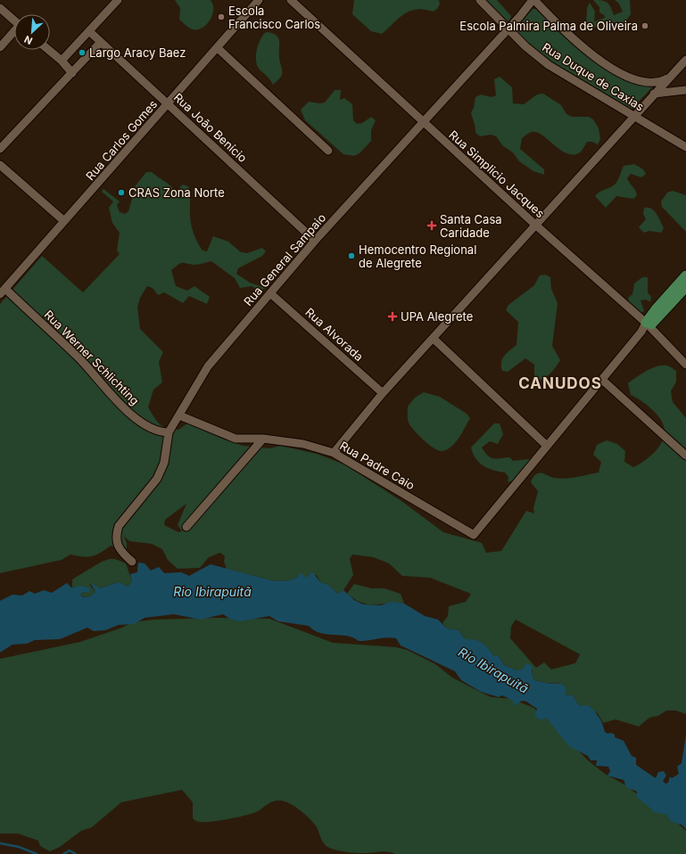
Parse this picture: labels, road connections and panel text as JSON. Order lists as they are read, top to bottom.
{
  "streets": {
    "street": [
      "Rua Duque de Caxias",
      "Rua João Benício",
      "Rua Carlos Gomes",
      "Rua Simplicio Jacques",
      "Rua General Sampaio",
      "Rua Alvorada",
      "Rua Werner Schlichting",
      "Rua Padre Caio"
    ]
  },
  "crossings": [
    ["Rua Duque de Caxias", "Rua General Sampaio"],
    ["Rua João Benício", "Rua Carlos Gomes"],
    ["Rua João Benício", "Rua General Sampaio"],
    ["Rua Carlos Gomes", "Rua Werner Schlichting"],
    ["Rua Simplicio Jacques", "Rua General Sampaio"],
    ["Rua General Sampaio", "Rua Alvorada"],
    ["Rua General Sampaio", "Rua Werner Schlichting"],
    ["Rua General Sampaio", "Rua Padre Caio"]
  ],
  "districts": ["CANUDOS"],
  "water": ["Rio Ibirapuitã"],
  "places": {
    "other": [
      "Escola Francisco Carlos",
      "Escola Palmira Palma de Oliveira",
      "Largo Aracy Baez",
      "CRAS Zona Norte",
      "Hemocentro Regional de Alegrete"
    ],
    "health": ["Santa Casa Caridade", "UPA Alegrete"]
  },
  "north": "bottom left"
}
